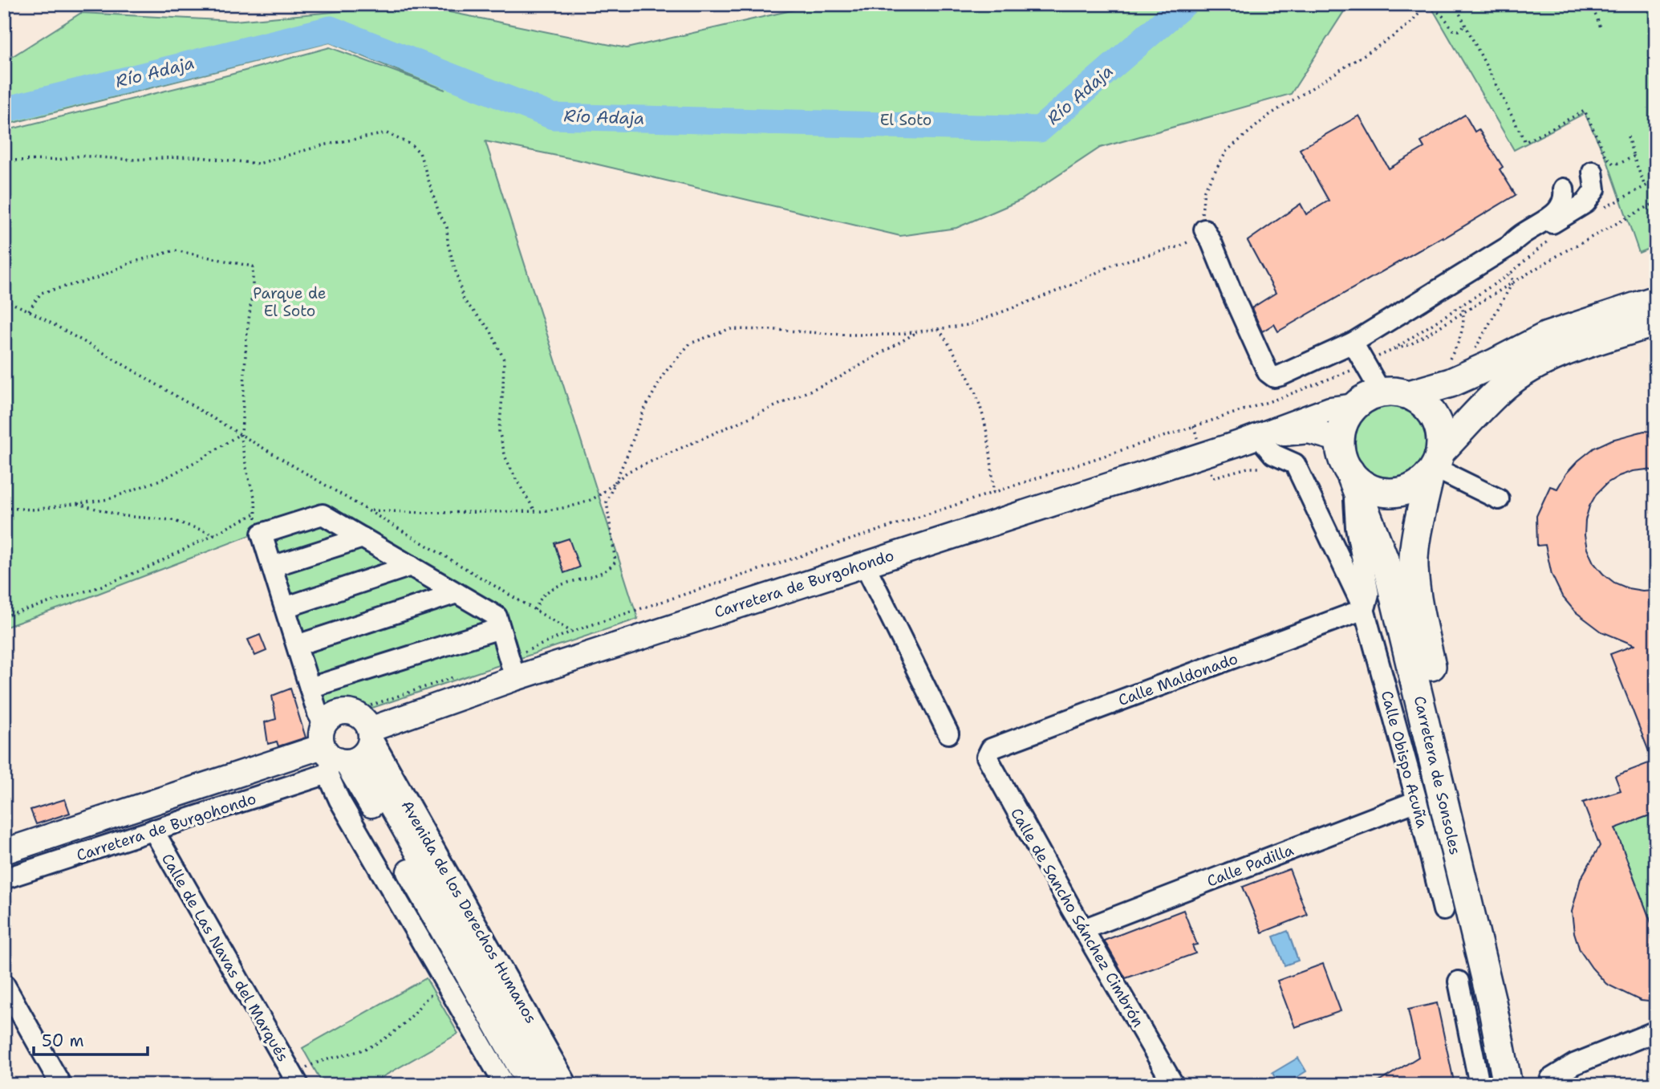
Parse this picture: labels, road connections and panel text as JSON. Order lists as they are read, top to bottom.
{
  "streets": {
    "highway": ["Carretera de Sonsoles"],
    "main road": ["Carretera de Burgohondo", "Avenida de los Derechos Humanos"],
    "street": [
      "Calle Maldonado",
      "Calle Obispo Acuña",
      "Calle Padilla",
      "Calle de Sancho Sánchez Cimbrón",
      "Calle de Las Navas del Marqués"
    ]
  },
  "crossings": [
    ["Carretera de Burgohondo", "Calle Obispo Acuña"],
    ["Carretera de Burgohondo", "Carretera de Sonsoles"],
    ["Carretera de Burgohondo", "Avenida de los Derechos Humanos"],
    ["Carretera de Burgohondo", "Calle de Las Navas del Marqués"],
    ["Calle Maldonado", "Calle Obispo Acuña"],
    ["Calle Maldonado", "Calle de Sancho Sánchez Cimbrón"],
    ["Calle Obispo Acuña", "Carretera de Sonsoles"],
    ["Calle Obispo Acuña", "Calle Padilla"],
    ["Calle Padilla", "Calle de Sancho Sánchez Cimbrón"]
  ],
  "water": ["Río Adaja"],
  "parks": ["El Soto", "Parque de El Soto"],
  "scale_bar": "50 m"
}
